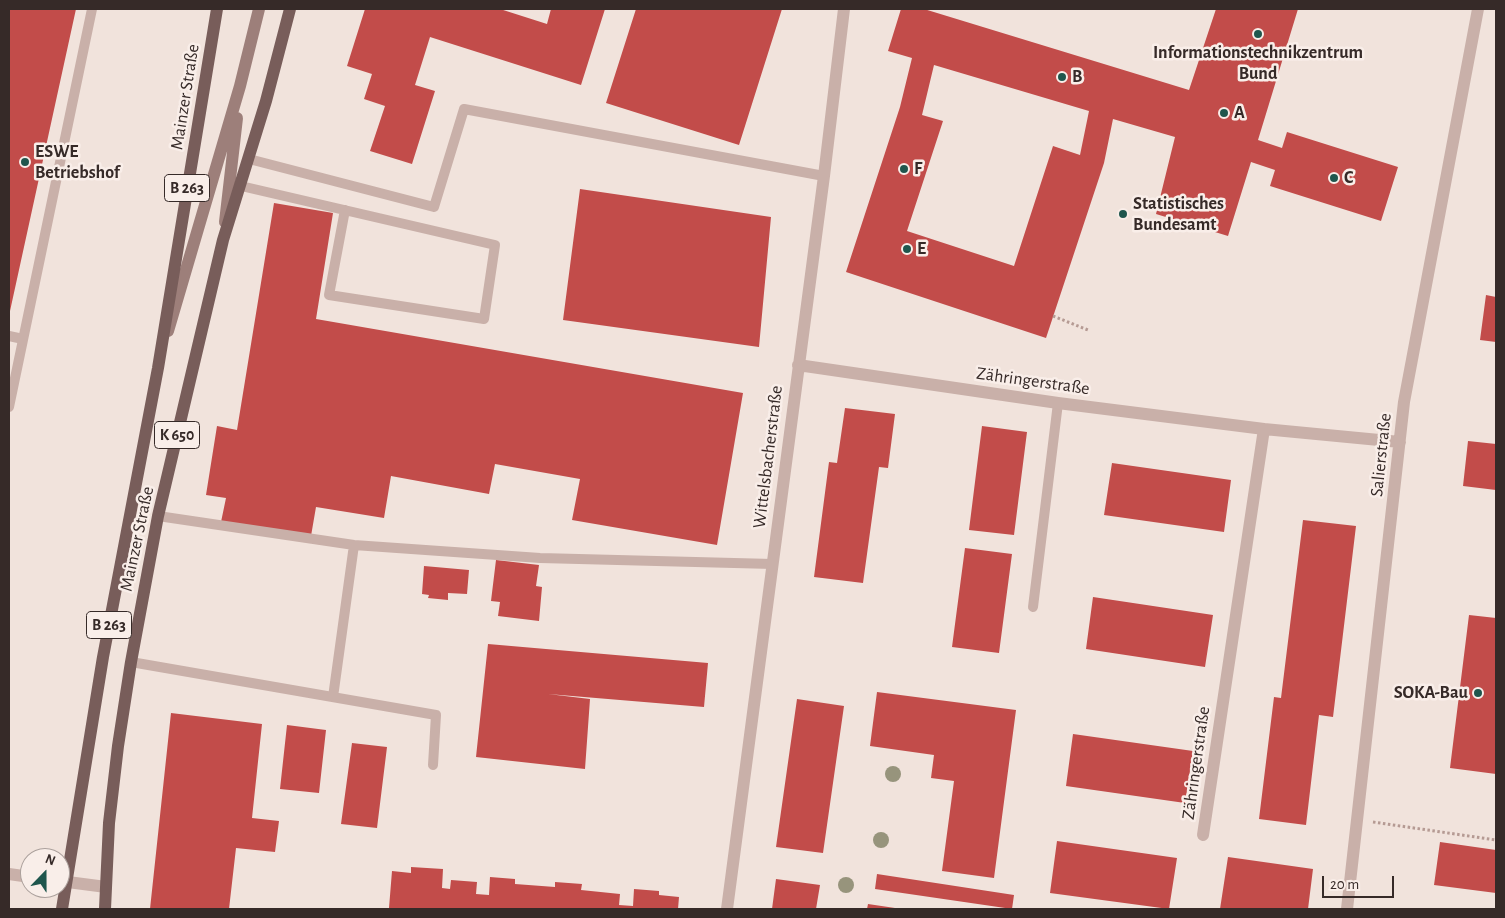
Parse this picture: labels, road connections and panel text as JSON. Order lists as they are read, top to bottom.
{
  "streets": {
    "main road": ["Mainzer Straße", "B 263", "K 650"],
    "street": ["Zähringerstraße", "Salierstraße", "Wittelsbacherstraße"]
  },
  "crossings": [
    ["Zähringerstraße", "Salierstraße"],
    ["Zähringerstraße", "Wittelsbacherstraße"]
  ],
  "places": [
    "Informationstechnikzentrum Bund",
    "B",
    "A",
    "ESWE Betriebshof",
    "F",
    "C",
    "Statistisches Bundesamt",
    "E",
    "SOKA-Bau"
  ],
  "scale_bar": "20 m",
  "north": "top"
}
